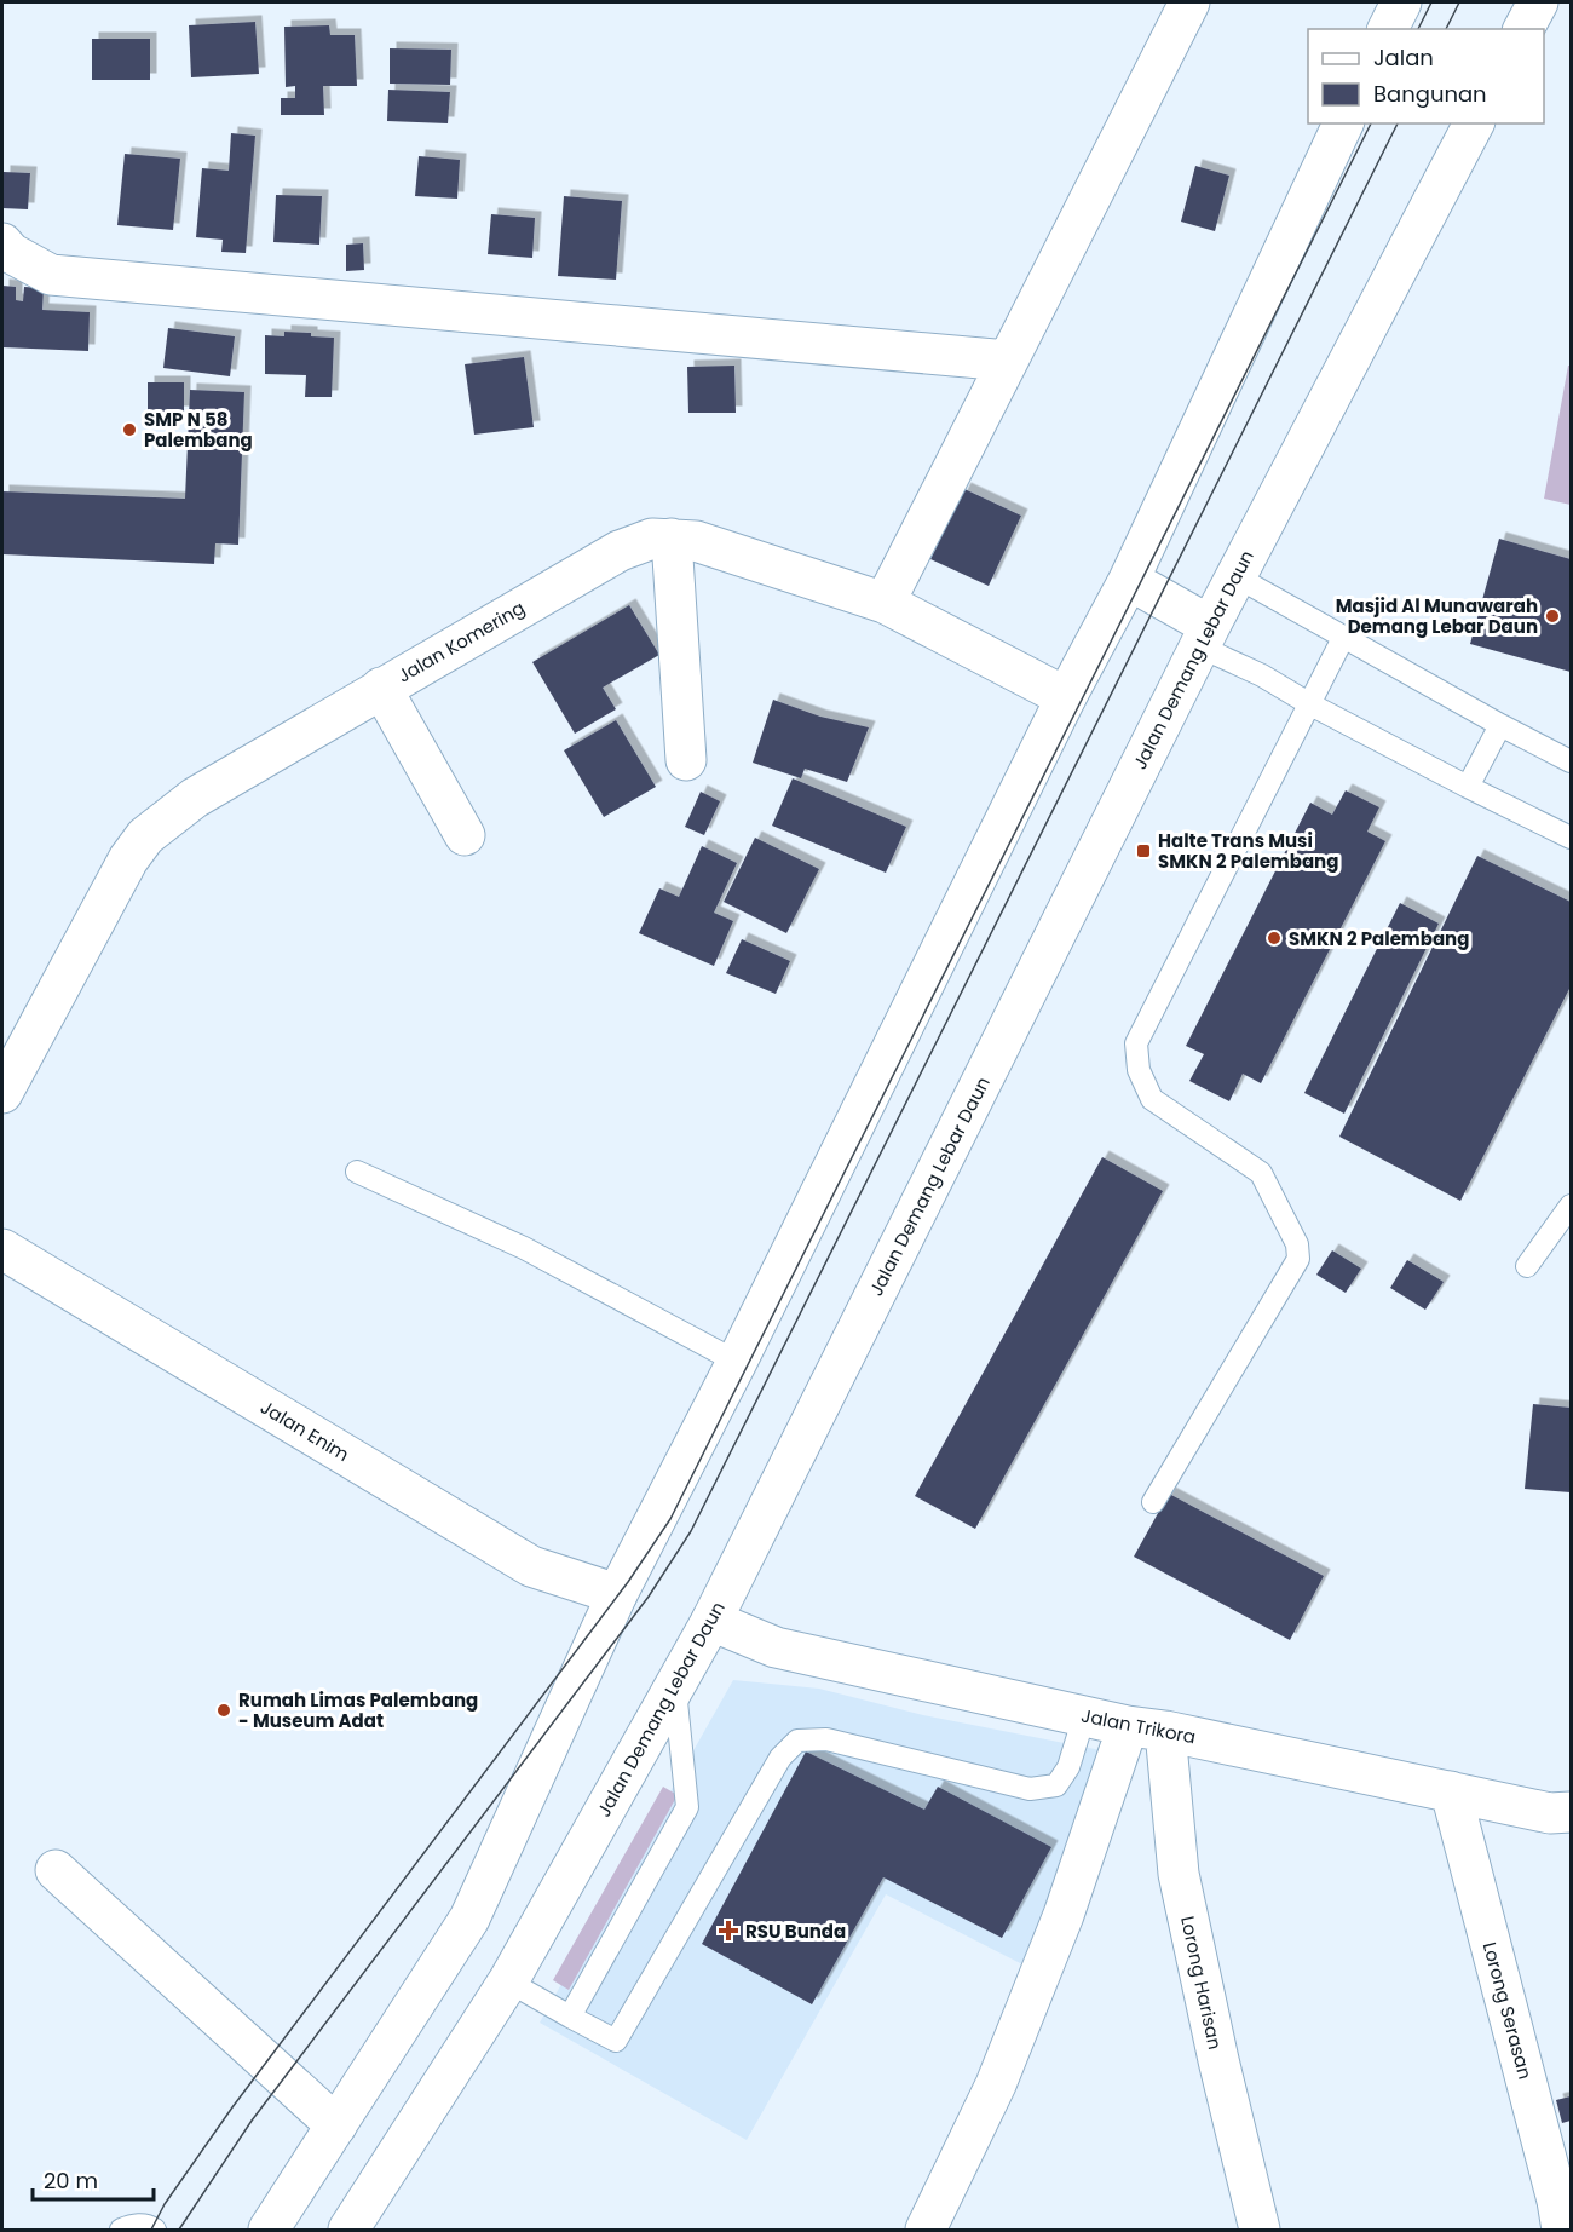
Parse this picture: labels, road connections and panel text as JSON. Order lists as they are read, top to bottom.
{
  "streets": {
    "main road": [
      "Jalan Komering",
      "Jalan Demang Lebar Daun",
      "Jalan Enim",
      "Jalan Trikora",
      "Lorong Harisan",
      "Lorong Serasan"
    ]
  },
  "crossings": [
    ["Jalan Demang Lebar Daun", "Jalan Trikora"],
    ["Jalan Trikora", "Lorong Harisan"],
    ["Jalan Trikora", "Lorong Serasan"]
  ],
  "places": {
    "other": [
      "SMP N 58 Palembang",
      "Masjid Al Munawarah Demang Lebar Daun",
      "SMKN 2 Palembang",
      "Rumah Limas Palembang - Museum Adat"
    ],
    "transit": ["Halte Trans Musi SMKN 2 Palembang"],
    "health": ["RSU Bunda"]
  },
  "legend": ["Jalan", "Bangunan"],
  "scale_bar": "20 m"
}
